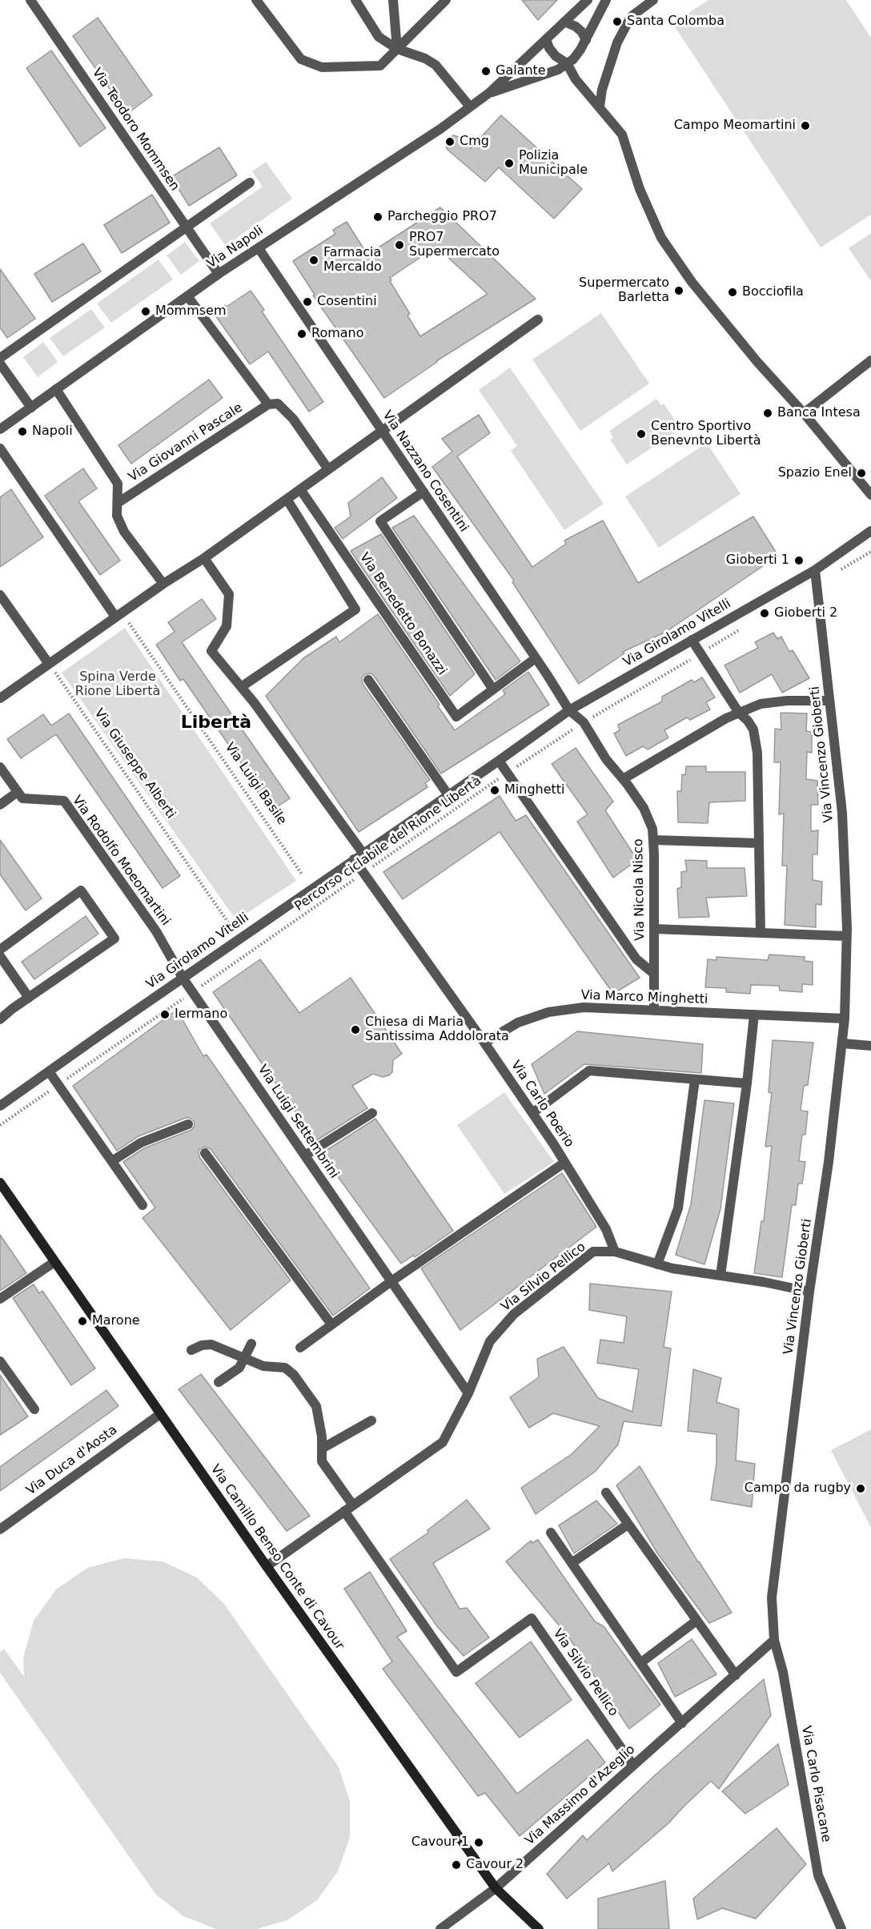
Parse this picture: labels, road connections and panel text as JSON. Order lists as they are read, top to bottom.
{
  "streets": {
    "main road": ["Via Camillo Benso Conte di Cavour"],
    "street": [
      "Via Teodoro Mommsen",
      "Via Napoli",
      "Via Giovanni Pascale",
      "Via Nazzano Cosentini",
      "Via Benedetto Bonazzi",
      "Via Girolamo Vitelli",
      "Via Vincenzo Gioberti",
      "Via Rodolfo Moeomartini",
      "Via Nicola Nisco",
      "Via Marco Minghetti",
      "Via Carlo Poerio",
      "Via Luigi Settembrini",
      "Via Silvio Pellico",
      "Via Duca d'Aosta",
      "Via Carlo Pisacane",
      "Via Massimo d'Azeglio"
    ],
    "path": ["Via Giuseppe Alberti", "Via Luigi Basile", "Percorso ciclabile del Rione Libertà"]
  },
  "crossings": [
    ["Via Teodoro Mommsen", "Via Napoli"],
    ["Via Napoli", "Via Nazzano Cosentini"],
    ["Via Nazzano Cosentini", "Via Benedetto Bonazzi"],
    ["Via Nazzano Cosentini", "Via Girolamo Vitelli"],
    ["Via Nazzano Cosentini", "Via Nicola Nisco"],
    ["Via Girolamo Vitelli", "Via Vincenzo Gioberti"],
    ["Via Girolamo Vitelli", "Via Rodolfo Moeomartini"],
    ["Via Girolamo Vitelli", "Via Nicola Nisco"],
    ["Via Girolamo Vitelli", "Via Carlo Poerio"],
    ["Via Girolamo Vitelli", "Via Luigi Settembrini"],
    ["Via Vincenzo Gioberti", "Via Marco Minghetti"],
    ["Via Vincenzo Gioberti", "Via Silvio Pellico"],
    ["Via Vincenzo Gioberti", "Via Carlo Pisacane"],
    ["Via Vincenzo Gioberti", "Via Massimo d'Azeglio"],
    ["Percorso ciclabile del Rione Libertà", "Via Nicola Nisco"],
    ["Percorso ciclabile del Rione Libertà", "Via Carlo Poerio"],
    ["Percorso ciclabile del Rione Libertà", "Via Luigi Settembrini"],
    ["Via Rodolfo Moeomartini", "Via Luigi Settembrini"],
    ["Via Nicola Nisco", "Via Marco Minghetti"],
    ["Via Marco Minghetti", "Via Carlo Poerio"],
    ["Via Carlo Poerio", "Via Silvio Pellico"],
    ["Via Luigi Settembrini", "Via Silvio Pellico"],
    ["Via Silvio Pellico", "Via Camillo Benso Conte di Cavour"],
    ["Via Silvio Pellico", "Via Massimo d'Azeglio"],
    ["Via Duca d'Aosta", "Via Camillo Benso Conte di Cavour"],
    ["Via Camillo Benso Conte di Cavour", "Via Massimo d'Azeglio"],
    ["Via Carlo Pisacane", "Via Massimo d'Azeglio"]
  ],
  "districts": ["Libertà"],
  "parks": ["Spina Verde Rione Libertà"],
  "places": [
    "Santa Colomba",
    "Galante",
    "Campo Meomartini",
    "Cmg",
    "Polizia Municipale",
    "Parcheggio PRO7",
    "PRO7 Supermercato",
    "Farmacia Mercaldo",
    "Supermercato Barletta",
    "Bocciofila",
    "Cosentini",
    "Mommsem",
    "Romano",
    "Banca Intesa",
    "Napoli",
    "Centro Sportivo Benevnto Libertà",
    "Spazio Enel",
    "Gioberti 1",
    "Gioberti 2",
    "Minghetti",
    "Iermano",
    "Chiesa di Maria Santissima Addolorata",
    "Marone",
    "Campo da rugby",
    "Cavour 1",
    "Cavour 2"
  ]
}
